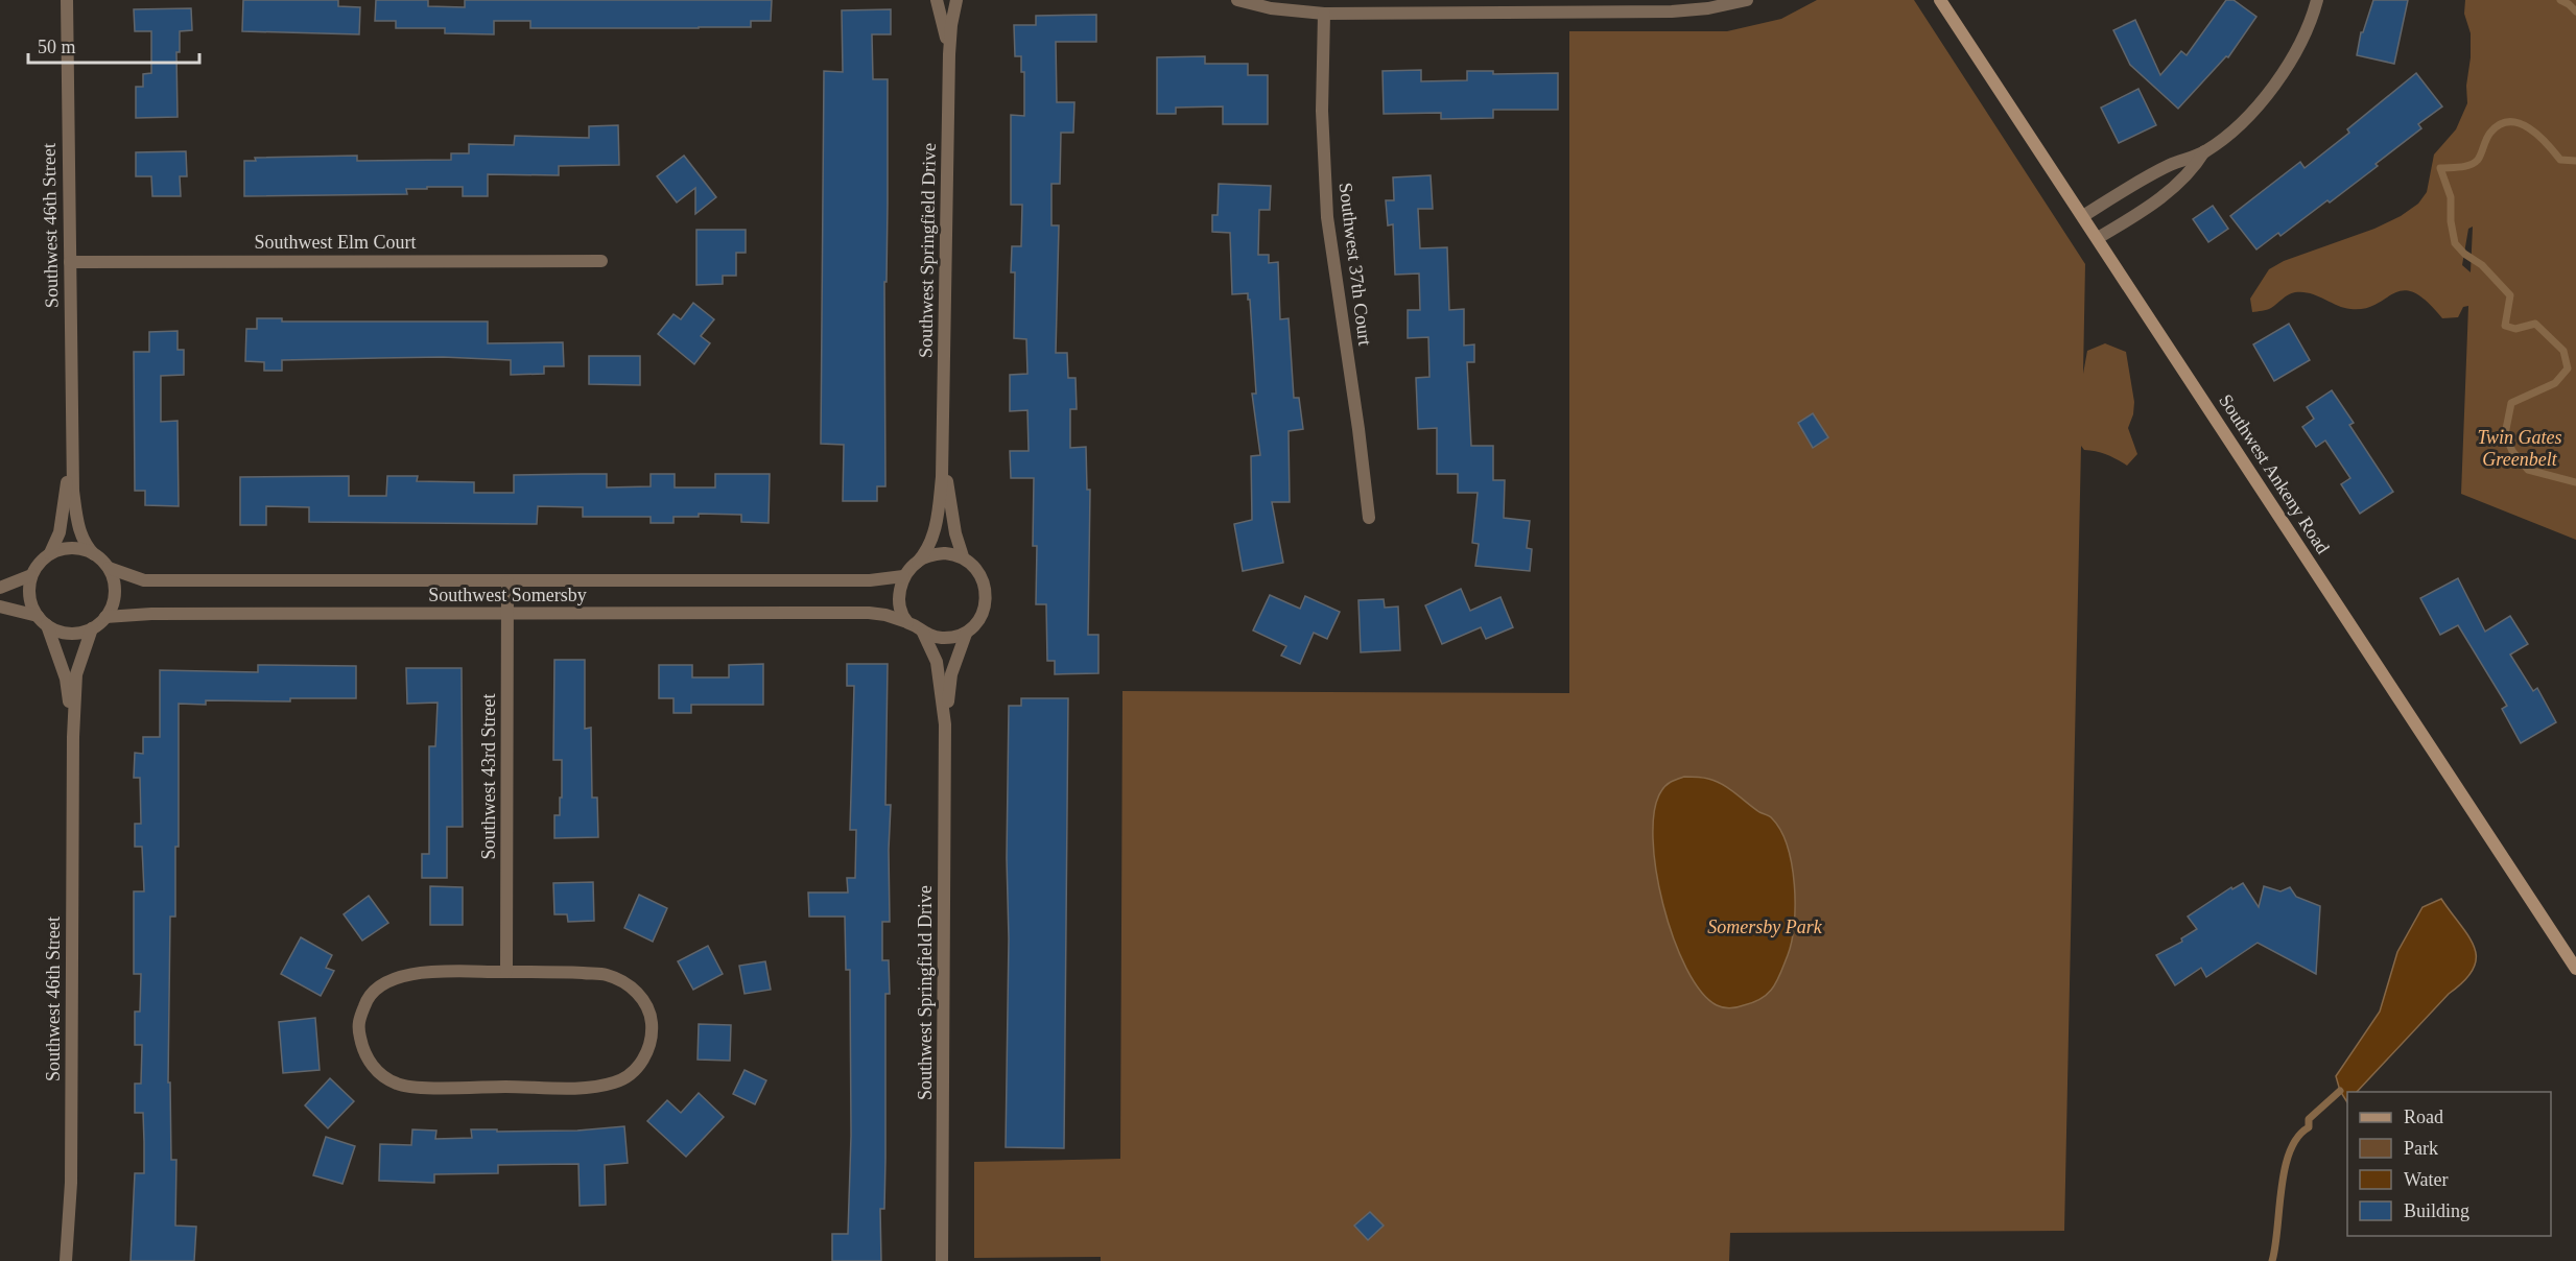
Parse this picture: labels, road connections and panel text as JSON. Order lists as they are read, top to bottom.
{
  "streets": {
    "street": [
      "Southwest 46th Street",
      "Southwest Elm Court",
      "Southwest Springfield Drive",
      "Southwest 37th Court",
      "Southwest Ankeny Road",
      "Southwest Somersby",
      "Southwest 43rd Street"
    ]
  },
  "crossings": [
    ["Southwest 46th Street", "Southwest Elm Court"],
    ["Southwest 46th Street", "Southwest Somersby"],
    ["Southwest Springfield Drive", "Southwest Somersby"],
    ["Southwest Somersby", "Southwest 43rd Street"]
  ],
  "parks": ["Twin Gates Greenbelt", "Somersby Park"],
  "legend": [
    "Road",
    "Park",
    "Water",
    "Building"
  ],
  "scale_bar": "50 m"
}
